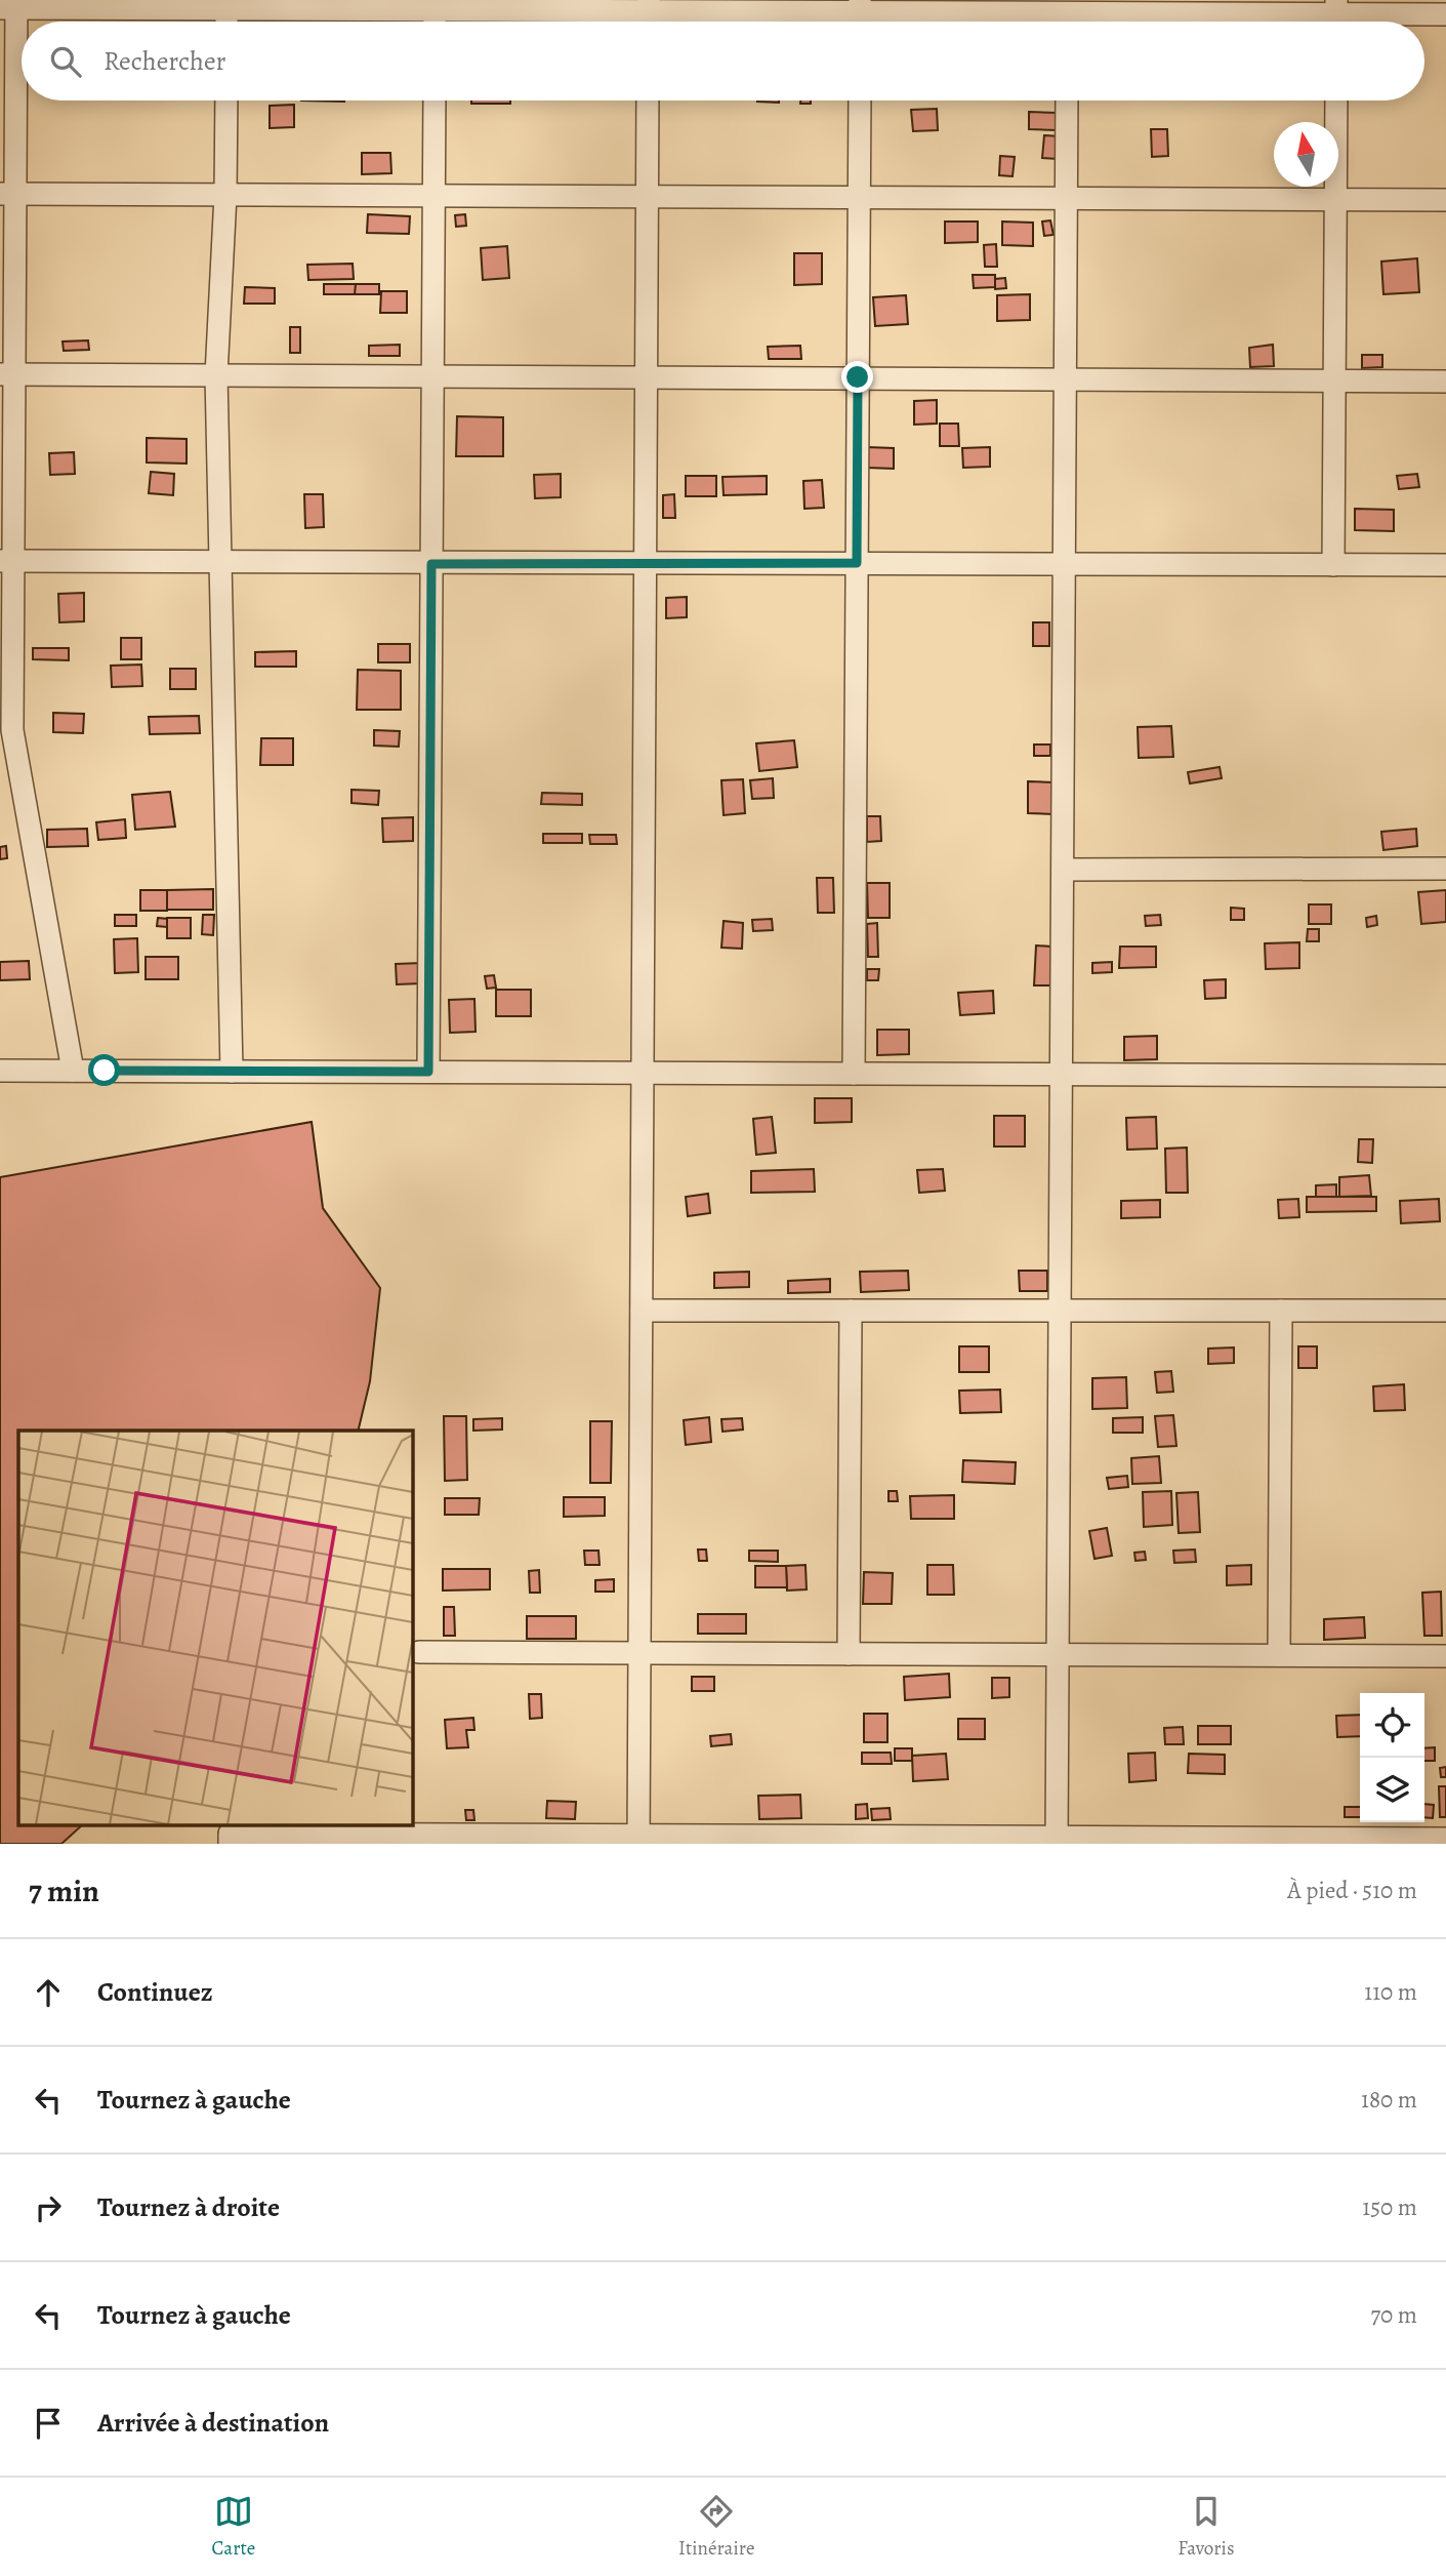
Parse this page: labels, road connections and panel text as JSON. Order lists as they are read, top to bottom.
{
  "north": "top",
  "page": {
    "search": "Rechercher",
    "heading": ["7 min", "À pied · 510 m"],
    "list": [
      ["Continuez", "110 m"],
      ["Tournez à gauche", "180 m"],
      ["Tournez à droite", "150 m"],
      ["Tournez à gauche", "70 m"],
      "Arrivée à destination"
    ],
    "nav": ["Carte", "Itinéraire", "Favoris"]
  }
}
